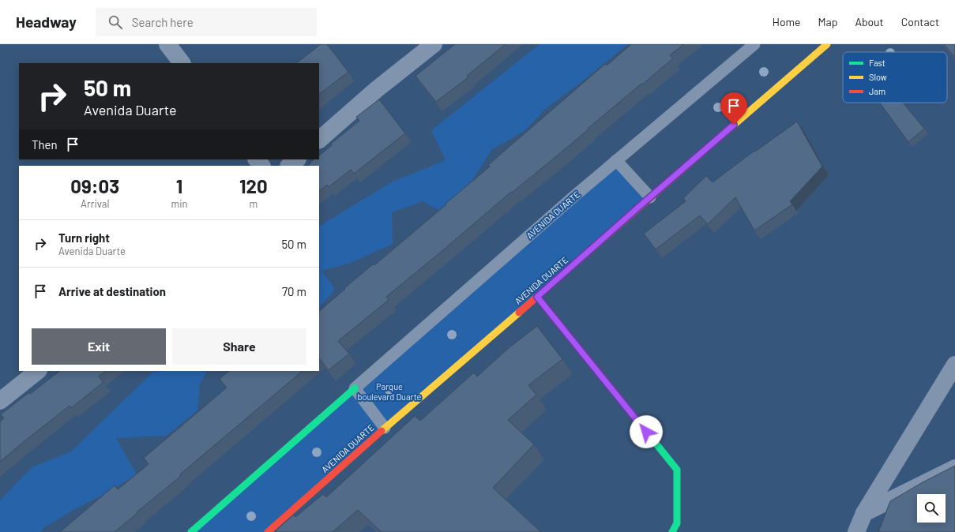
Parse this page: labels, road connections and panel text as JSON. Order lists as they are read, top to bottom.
{
  "streets": {
    "main road": ["AVENIDA DUARTE"]
  },
  "parks": ["Parque boulevard Duarte"],
  "legend": ["Fast", "Slow", "Jam"],
  "page": {
    "header": "Headway",
    "search": "Search here",
    "nav": [
      "Home",
      "Map",
      "About",
      "Contact"
    ],
    "turn": ["50 m", "Avenida Duarte"],
    "then": "Then",
    "eta": [
      "09:03",
      "Arrival",
      "1",
      "min",
      "120",
      "m"
    ],
    "list": [
      {
        "name": "Turn right",
        "note": "Avenida Duarte",
        "value": "50 m"
      },
      {
        "name": "Arrive at destination",
        "value": "70 m"
      }
    ],
    "buttons": ["Exit", "Share"]
  }
}
